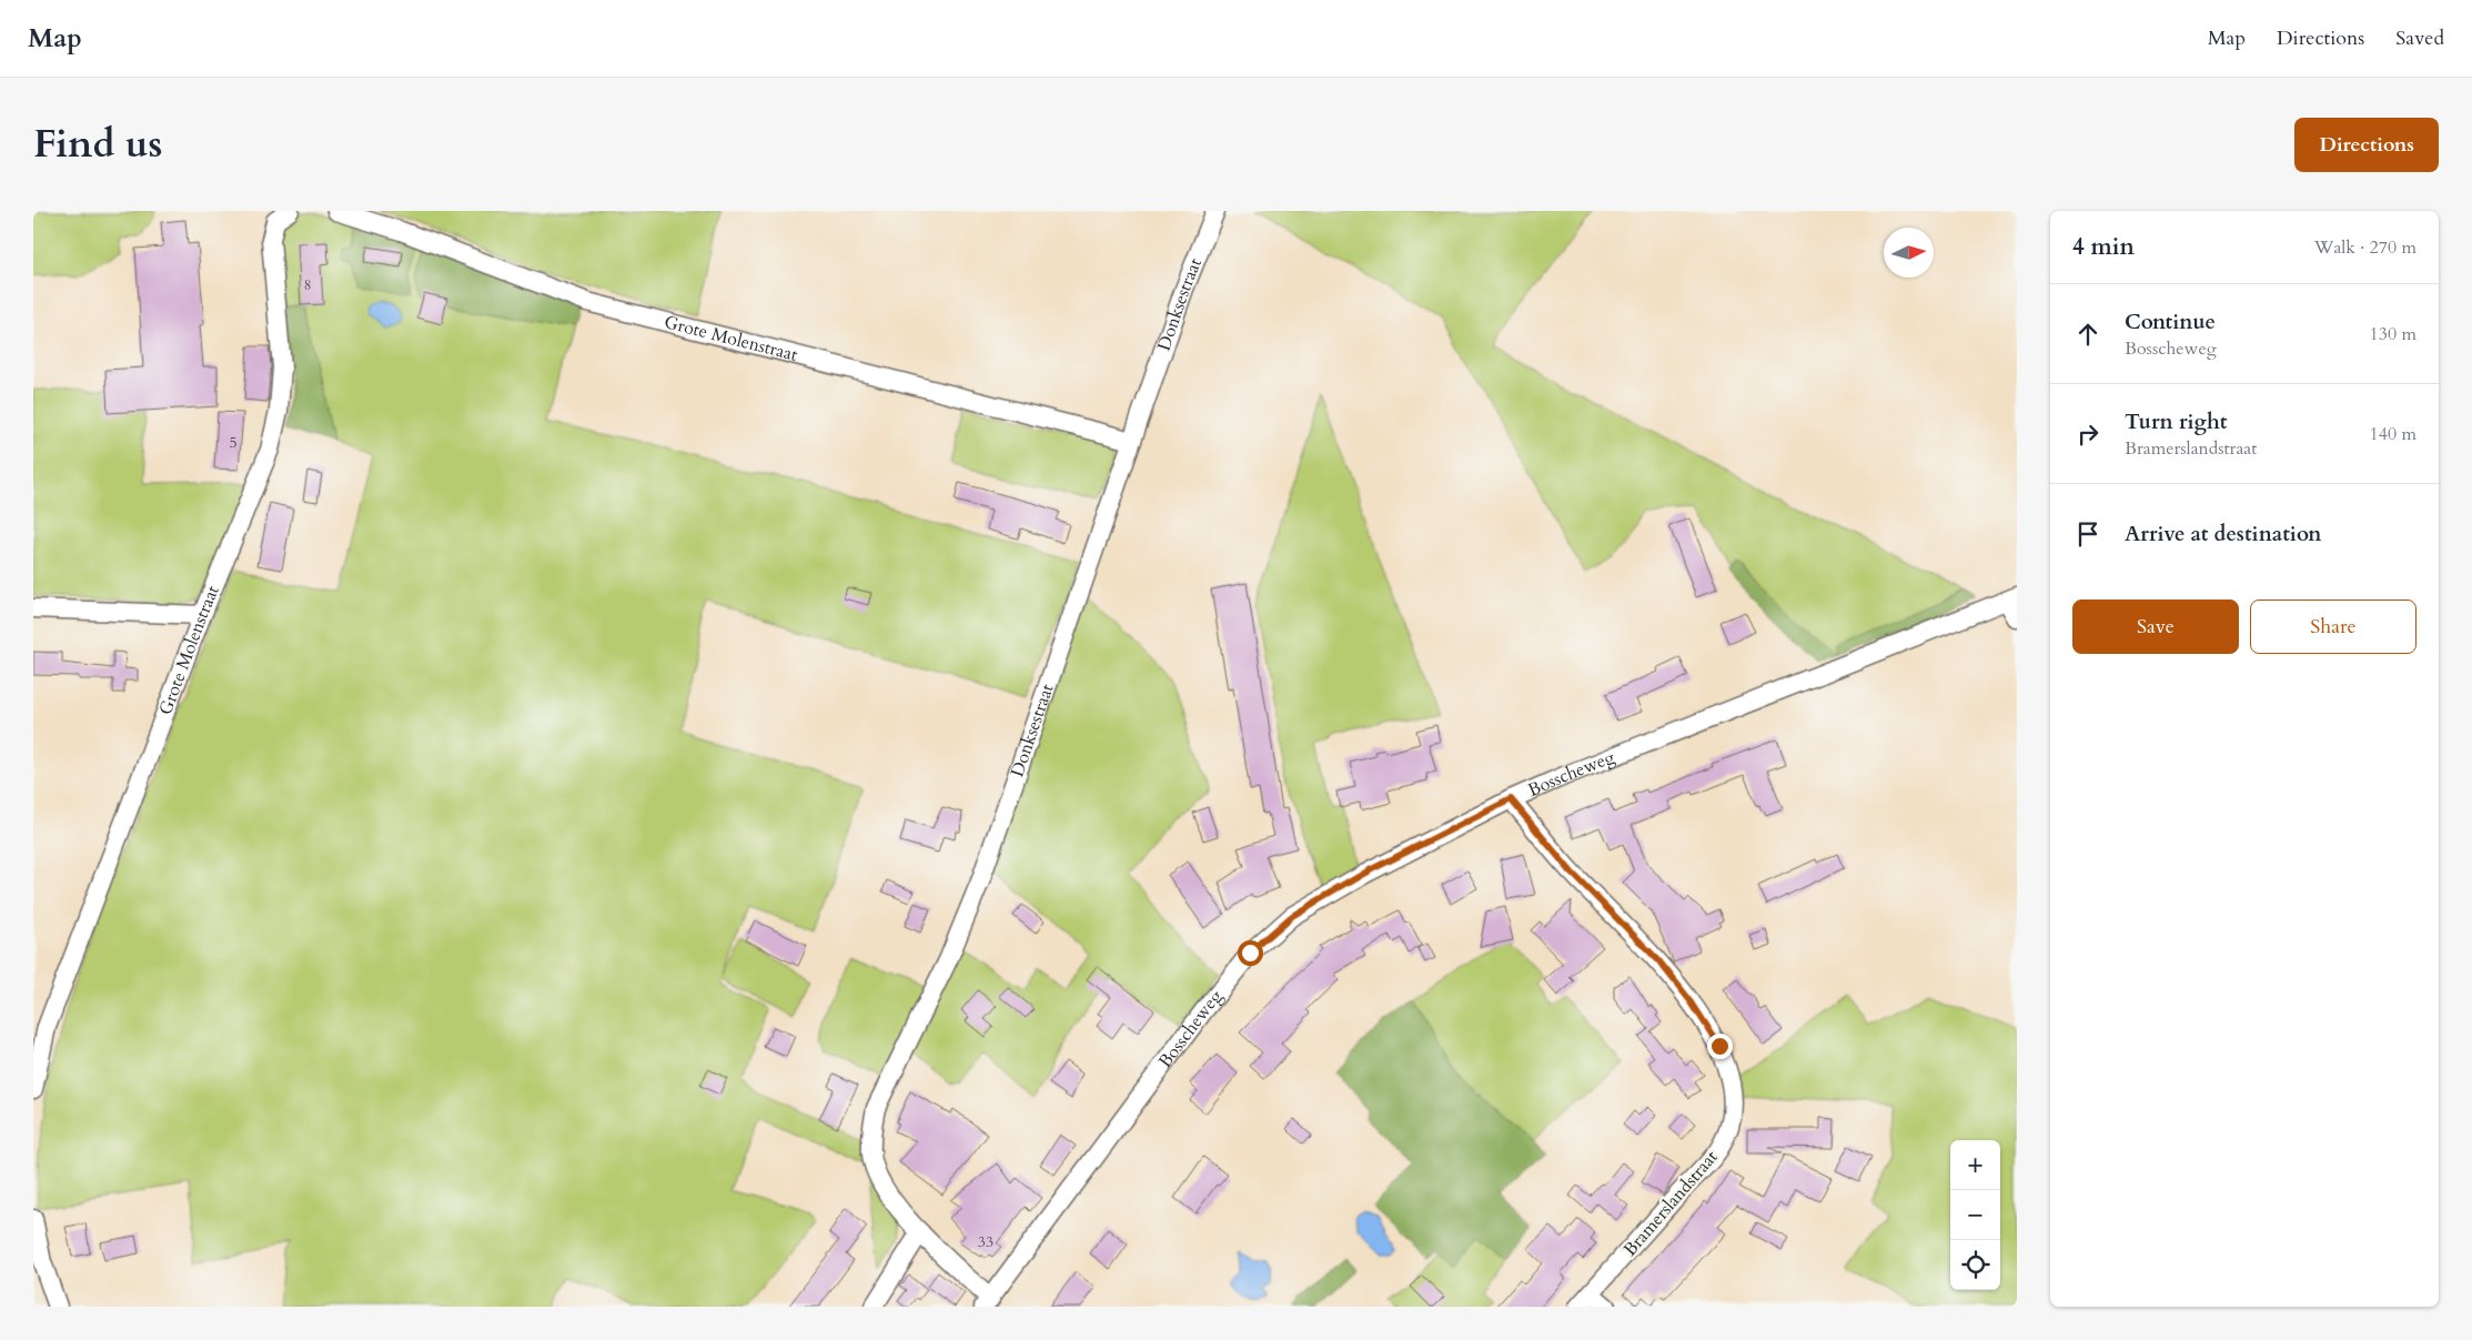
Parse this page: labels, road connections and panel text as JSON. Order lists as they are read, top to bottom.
{
  "streets": {
    "street": [
      "Donksestraat",
      "Grote Molenstraat",
      "Bosscheweg",
      "Bramerslandstraat"
    ]
  },
  "crossings": [
    ["Donksestraat", "Grote Molenstraat"],
    ["Donksestraat", "Bosscheweg"],
    ["Bosscheweg", "Bramerslandstraat"]
  ],
  "house_numbers": ["8", "5", "33"],
  "north": "right",
  "page": {
    "header": "Map",
    "nav": ["Map", "Directions", "Saved"],
    "title": "Find us",
    "buttons": [
      "Directions",
      ["Save", "Share"]
    ],
    "heading": ["4 min", "Walk · 270 m"],
    "list": [
      ["Continue", "Bosscheweg", "130 m"],
      ["Turn right", "Bramerslandstraat", "140 m"],
      "Arrive at destination"
    ],
    "map_buttons": ["+", "−"]
  }
}
